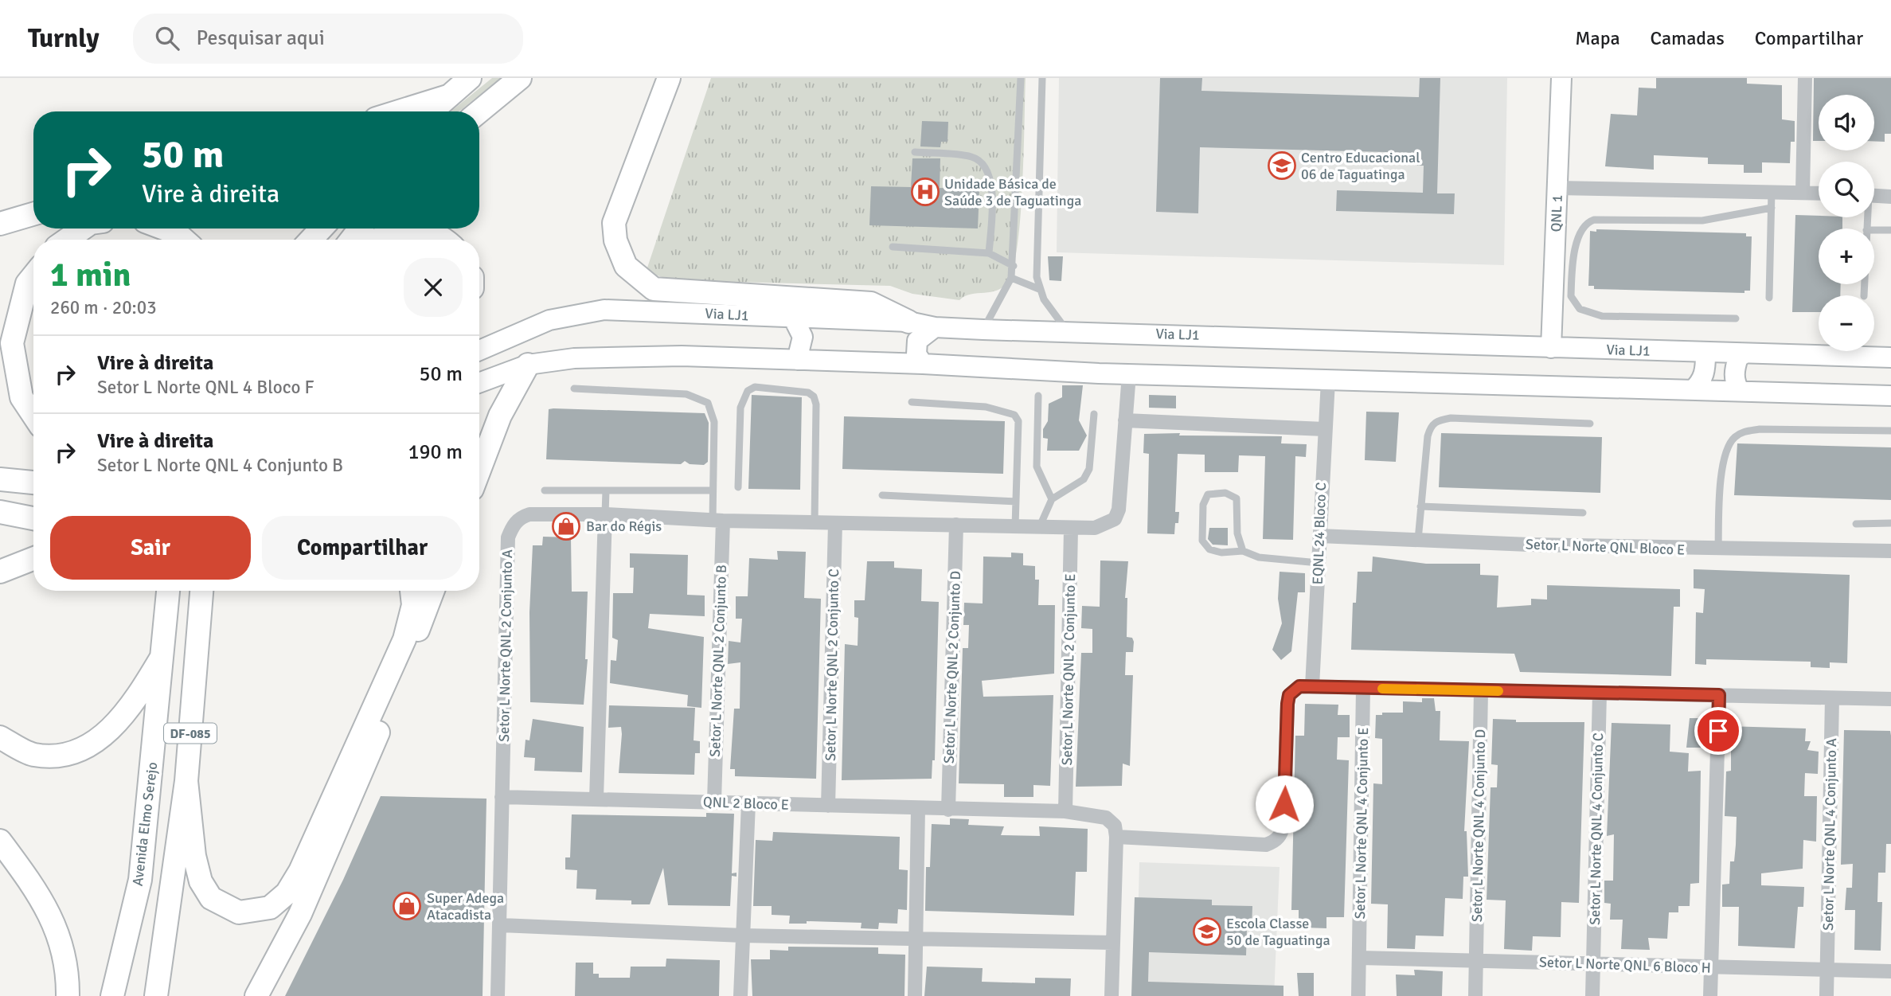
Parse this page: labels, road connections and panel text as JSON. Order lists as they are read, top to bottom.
{
  "streets": {
    "main road": [
      "QNL 1",
      "Via LJ1",
      "DF-085",
      "Avenida Elmo Serejo"
    ],
    "street": [
      "EQNL 24 Bloco C",
      "Setor L Norte QNL Bloco E",
      "Setor L Norte QNL 2 Conjunto A",
      "Setor L Norte QNL 2 Conjunto B",
      "Setor L Norte QNL 2 Conjunto C",
      "Setor L Norte QNL 2 Conjunto D",
      "Setor L Norte QNL 2 Conjunto E",
      "QNL 2 Bloco E",
      "Setor L Norte QNL 4 Conjunto E",
      "Setor L Norte QNL 4 Conjunto D",
      "Setor L Norte QNL 4 Conjunto C",
      "Setor L Norte QNL 4 Conjunto A",
      "Setor L Norte QNL 6 Bloco H"
    ]
  },
  "crossings": [
    ["QNL 1", "Via LJ1"],
    ["EQNL 24 Bloco C", "Setor L Norte QNL Bloco E"],
    ["EQNL 24 Bloco C", "QNL 2 Bloco E"],
    ["Setor L Norte QNL 2 Conjunto A", "Setor L Norte QNL 2 Conjunto B"],
    ["Setor L Norte QNL 2 Conjunto A", "Setor L Norte QNL 2 Conjunto C"],
    ["Setor L Norte QNL 2 Conjunto A", "Setor L Norte QNL 2 Conjunto D"],
    ["Setor L Norte QNL 2 Conjunto A", "QNL 2 Bloco E"],
    ["Setor L Norte QNL 2 Conjunto B", "QNL 2 Bloco E"],
    ["Setor L Norte QNL 2 Conjunto C", "QNL 2 Bloco E"],
    ["Setor L Norte QNL 2 Conjunto D", "QNL 2 Bloco E"],
    ["Setor L Norte QNL 2 Conjunto E", "QNL 2 Bloco E"],
    ["Setor L Norte QNL 4 Conjunto E", "Setor L Norte QNL 6 Bloco H"],
    ["Setor L Norte QNL 4 Conjunto D", "Setor L Norte QNL 6 Bloco H"],
    ["Setor L Norte QNL 4 Conjunto C", "Setor L Norte QNL 6 Bloco H"],
    ["Setor L Norte QNL 4 Conjunto A", "Setor L Norte QNL 6 Bloco H"]
  ],
  "places": {
    "school or university": ["Centro Educacional 06 de Taguatinga", "Escola Classe 50 de Taguatinga"],
    "hospital": ["Unidade Básica de Saúde 3 de Taguatinga"],
    "shop": ["Bar do Régis", "Super Adega Atacadista"]
  },
  "page": {
    "header": "Turnly",
    "search": "Pesquisar aqui",
    "nav": ["Mapa", "Camadas", "Compartilhar"],
    "map_buttons": ["+", "−"],
    "turn": ["50 m", "Vire à direita"],
    "heading": ["1 min", "260 m · 20:03"],
    "list": [
      {
        "name": "Vire à direita",
        "note": "Setor L Norte QNL 4 Bloco F",
        "value": "50 m"
      },
      {
        "name": "Vire à direita",
        "note": "Setor L Norte QNL 4 Conjunto B",
        "value": "190 m"
      }
    ],
    "buttons": ["Sair", "Compartilhar"]
  }
}
